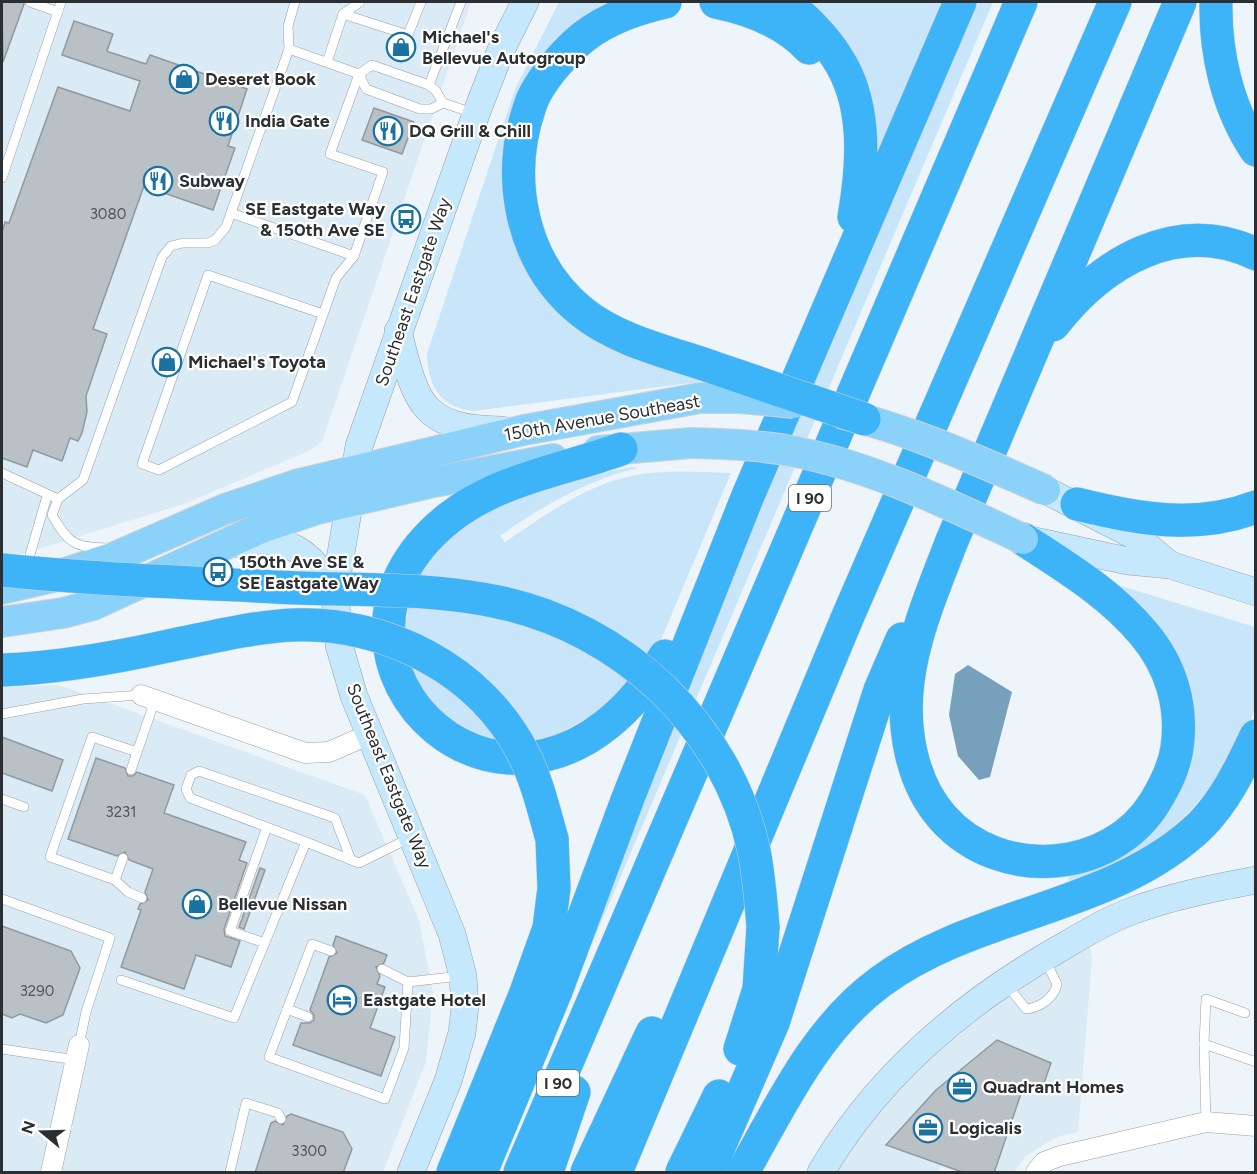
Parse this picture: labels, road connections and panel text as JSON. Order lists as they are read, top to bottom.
{
  "streets": {
    "highway": ["I 90"],
    "main road": ["Southeast Eastgate Way", "150th Avenue Southeast"]
  },
  "crossings": [
    ["Southeast Eastgate Way", "150th Avenue Southeast"]
  ],
  "places": {
    "shop": [
      "Michael's Bellevue Autogroup",
      "Deseret Book",
      "Michael's Toyota",
      "Bellevue Nissan"
    ],
    "restaurant": ["India Gate", "DQ Grill & Chill", "Subway"],
    "bus stop": ["SE Eastgate Way & 150th Ave SE", "150th Ave SE & SE Eastgate Way"],
    "hotel": ["Eastgate Hotel"],
    "office": ["Quadrant Homes", "Logicalis"]
  },
  "house_numbers": [
    "3080",
    "3231",
    "3290",
    "3300"
  ],
  "north": "left"
}
